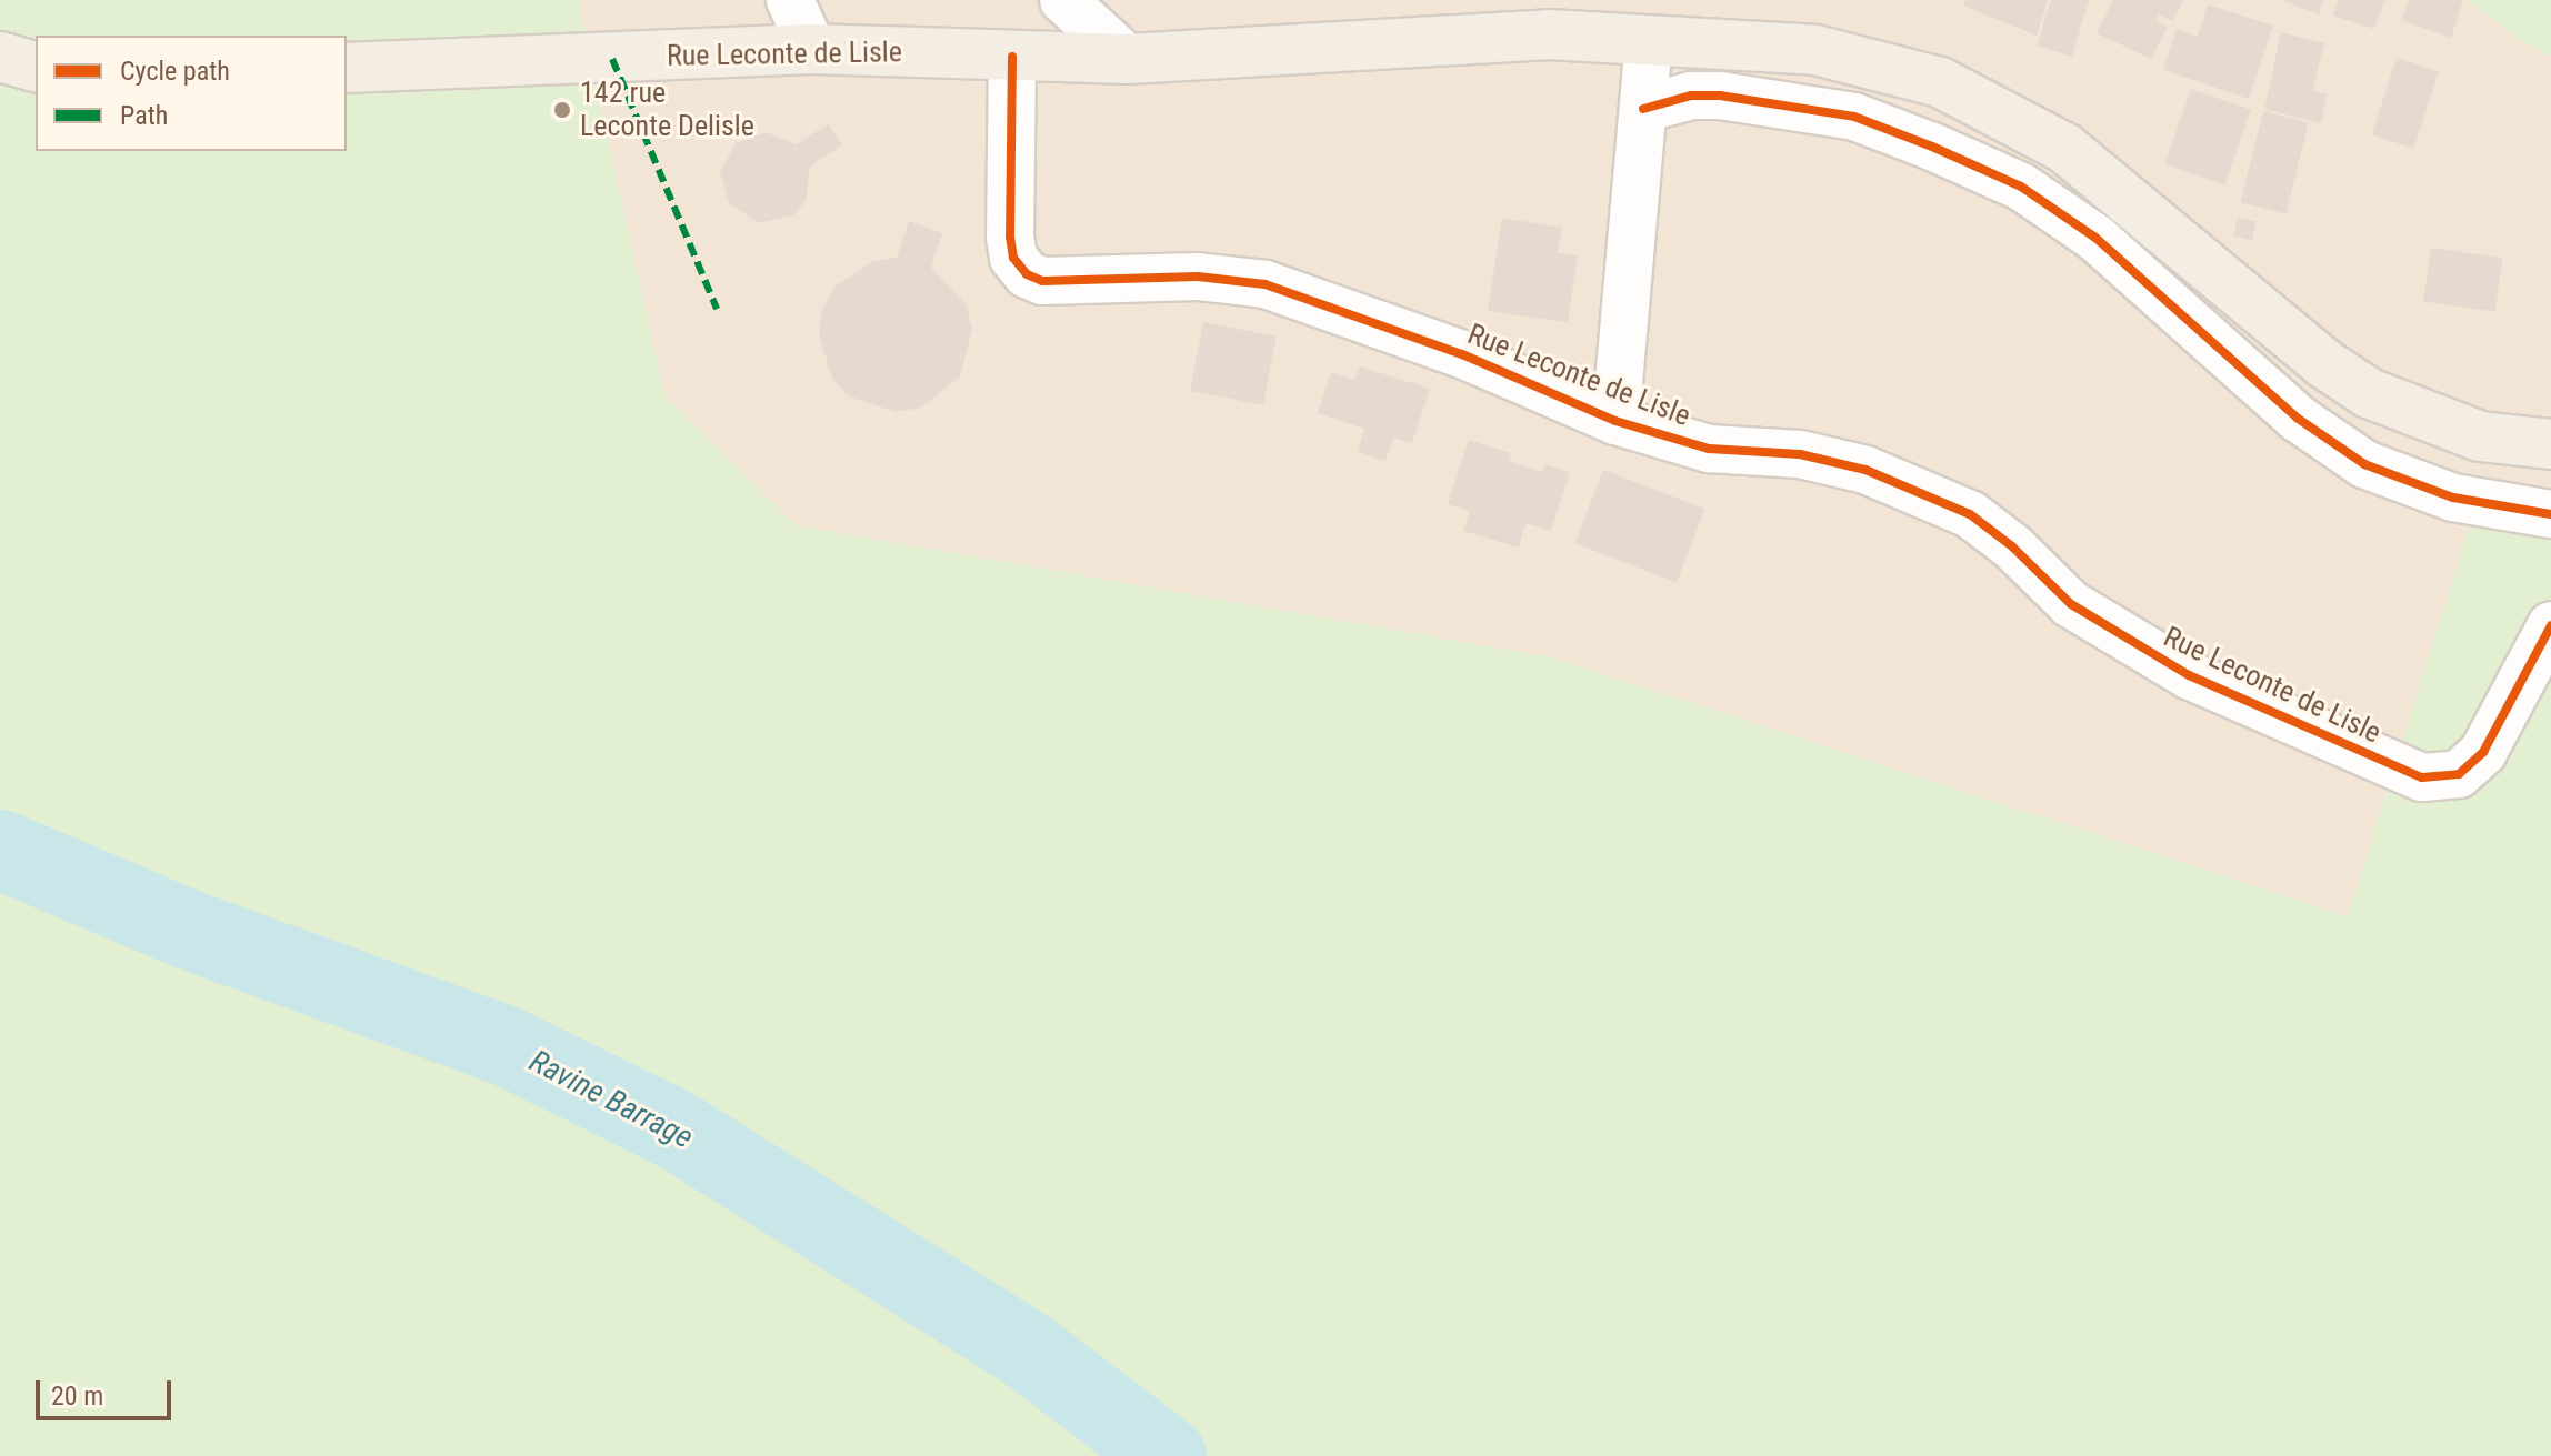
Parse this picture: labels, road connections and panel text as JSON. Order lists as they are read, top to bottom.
{
  "streets": {
    "main road": ["Rue Leconte de Lisle"]
  },
  "water": ["Ravine Barrage"],
  "places": ["142 rue Leconte Delisle"],
  "legend": ["Cycle path", "Path"],
  "scale_bar": "20 m"
}
